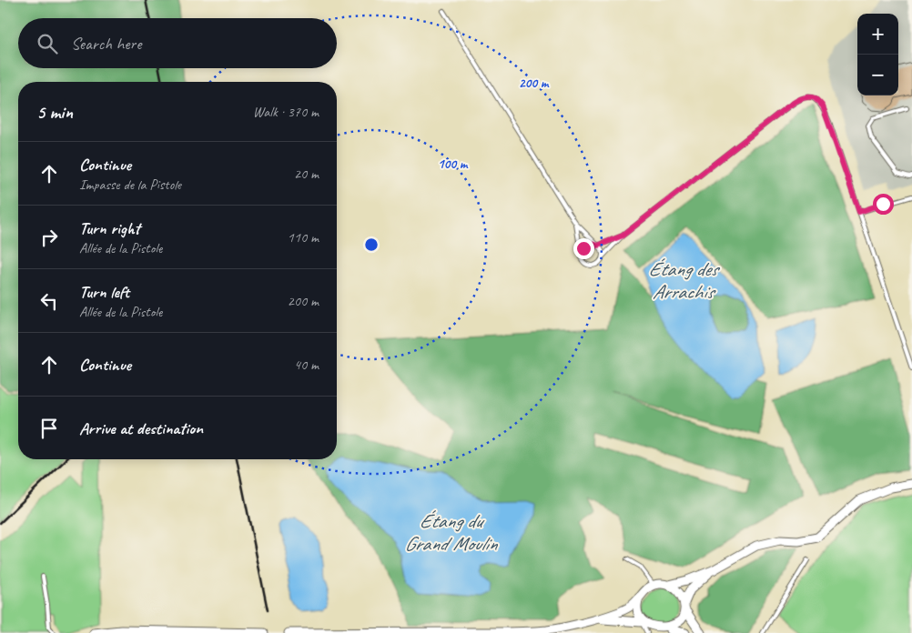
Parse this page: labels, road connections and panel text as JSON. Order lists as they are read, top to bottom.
{
  "water": ["Étang des Arrachis", "Étang du Grand Moulin"],
  "page": {
    "map_buttons": ["+", "−"],
    "search": "Search here",
    "heading": ["5 min", "Walk · 370 m"],
    "list": [
      ["Continue", "Impasse de la Pistole", "20 m"],
      ["Turn right", "Allée de la Pistole", "110 m"],
      ["Turn left", "Allée de la Pistole", "200 m"],
      ["Continue", "40 m"],
      "Arrive at destination"
    ]
  },
  "rings": ["200 m", "100 m"]
}
